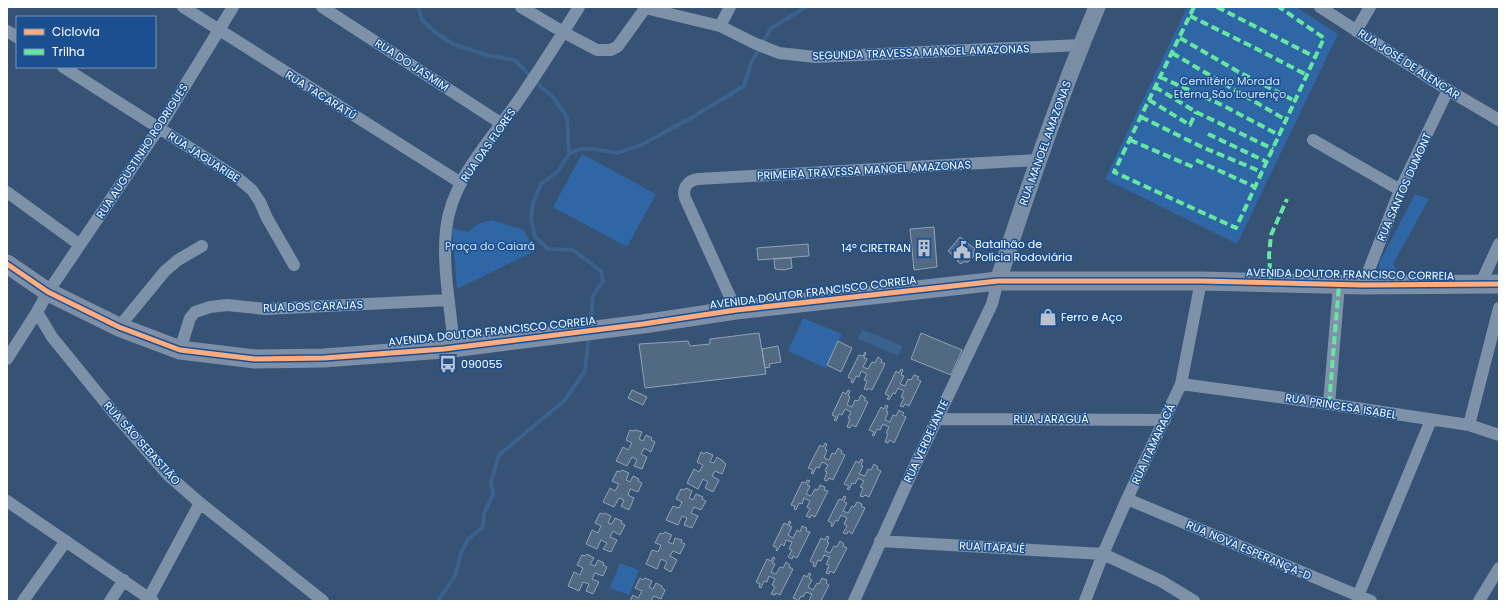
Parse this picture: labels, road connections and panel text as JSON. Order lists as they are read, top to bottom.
{
  "streets": {
    "main road": ["RUA MANOEL AMAZONAS", "AVENIDA DOUTOR FRANCISCO CORREIA"],
    "street": [
      "SEGUNDA TRAVESSA MANOEL AMAZONAS",
      "RUA JOSÉ DE ALENCAR",
      "RUA DO JASMIM",
      "RUA TACARATÚ",
      "RUA DAS FLORES",
      "RUA AUGUSTINHO RODRIGUES",
      "RUA JAGUARIBE",
      "PRIMEIRA TRAVESSA MANOEL AMAZONAS",
      "RUA SANTOS DUMONT",
      "RUA DOS CARAJAS",
      "RUA PRINCESA ISABEL",
      "RUA JARAGUÁ",
      "RUA VERDEJANTE",
      "RUA SÃO SEBASTIÃO",
      "RUA ITAMARACÁ",
      "RUA ITAPAJÉ",
      "RUA NOVA ESPERANÇA-D"
    ]
  },
  "crossings": [
    ["SEGUNDA TRAVESSA MANOEL AMAZONAS", "RUA MANOEL AMAZONAS"],
    ["RUA JOSÉ DE ALENCAR", "RUA SANTOS DUMONT"],
    ["RUA DO JASMIM", "RUA DAS FLORES"],
    ["RUA TACARATÚ", "RUA DAS FLORES"],
    ["RUA TACARATÚ", "RUA AUGUSTINHO RODRIGUES"],
    ["RUA MANOEL AMAZONAS", "PRIMEIRA TRAVESSA MANOEL AMAZONAS"],
    ["RUA MANOEL AMAZONAS", "AVENIDA DOUTOR FRANCISCO CORREIA"],
    ["RUA MANOEL AMAZONAS", "RUA VERDEJANTE"],
    ["RUA DAS FLORES", "AVENIDA DOUTOR FRANCISCO CORREIA"],
    ["RUA DAS FLORES", "RUA DOS CARAJAS"],
    ["RUA AUGUSTINHO RODRIGUES", "RUA JAGUARIBE"],
    ["RUA AUGUSTINHO RODRIGUES", "AVENIDA DOUTOR FRANCISCO CORREIA"],
    ["RUA AUGUSTINHO RODRIGUES", "RUA SÃO SEBASTIÃO"],
    ["PRIMEIRA TRAVESSA MANOEL AMAZONAS", "AVENIDA DOUTOR FRANCISCO CORREIA"],
    ["RUA SANTOS DUMONT", "AVENIDA DOUTOR FRANCISCO CORREIA"],
    ["AVENIDA DOUTOR FRANCISCO CORREIA", "RUA DOS CARAJAS"],
    ["AVENIDA DOUTOR FRANCISCO CORREIA", "RUA VERDEJANTE"],
    ["AVENIDA DOUTOR FRANCISCO CORREIA", "RUA ITAMARACÁ"],
    ["RUA PRINCESA ISABEL", "RUA ITAMARACÁ"],
    ["RUA JARAGUÁ", "RUA VERDEJANTE"],
    ["RUA JARAGUÁ", "RUA ITAMARACÁ"],
    ["RUA VERDEJANTE", "RUA ITAPAJÉ"],
    ["RUA ITAMARACÁ", "RUA ITAPAJÉ"],
    ["RUA ITAMARACÁ", "RUA NOVA ESPERANÇA-D"]
  ],
  "parks": ["Cemitério Morada Eterna São Lourenço", "Praça do Caiará"],
  "places": {
    "building": ["14º CIRETRAN"],
    "public building": ["Batalhão de Polícia Rodoviária"],
    "shop": ["Ferro e Aço"],
    "bus stop": ["090055"]
  },
  "legend": ["Ciclovia", "Trilha"]
}
